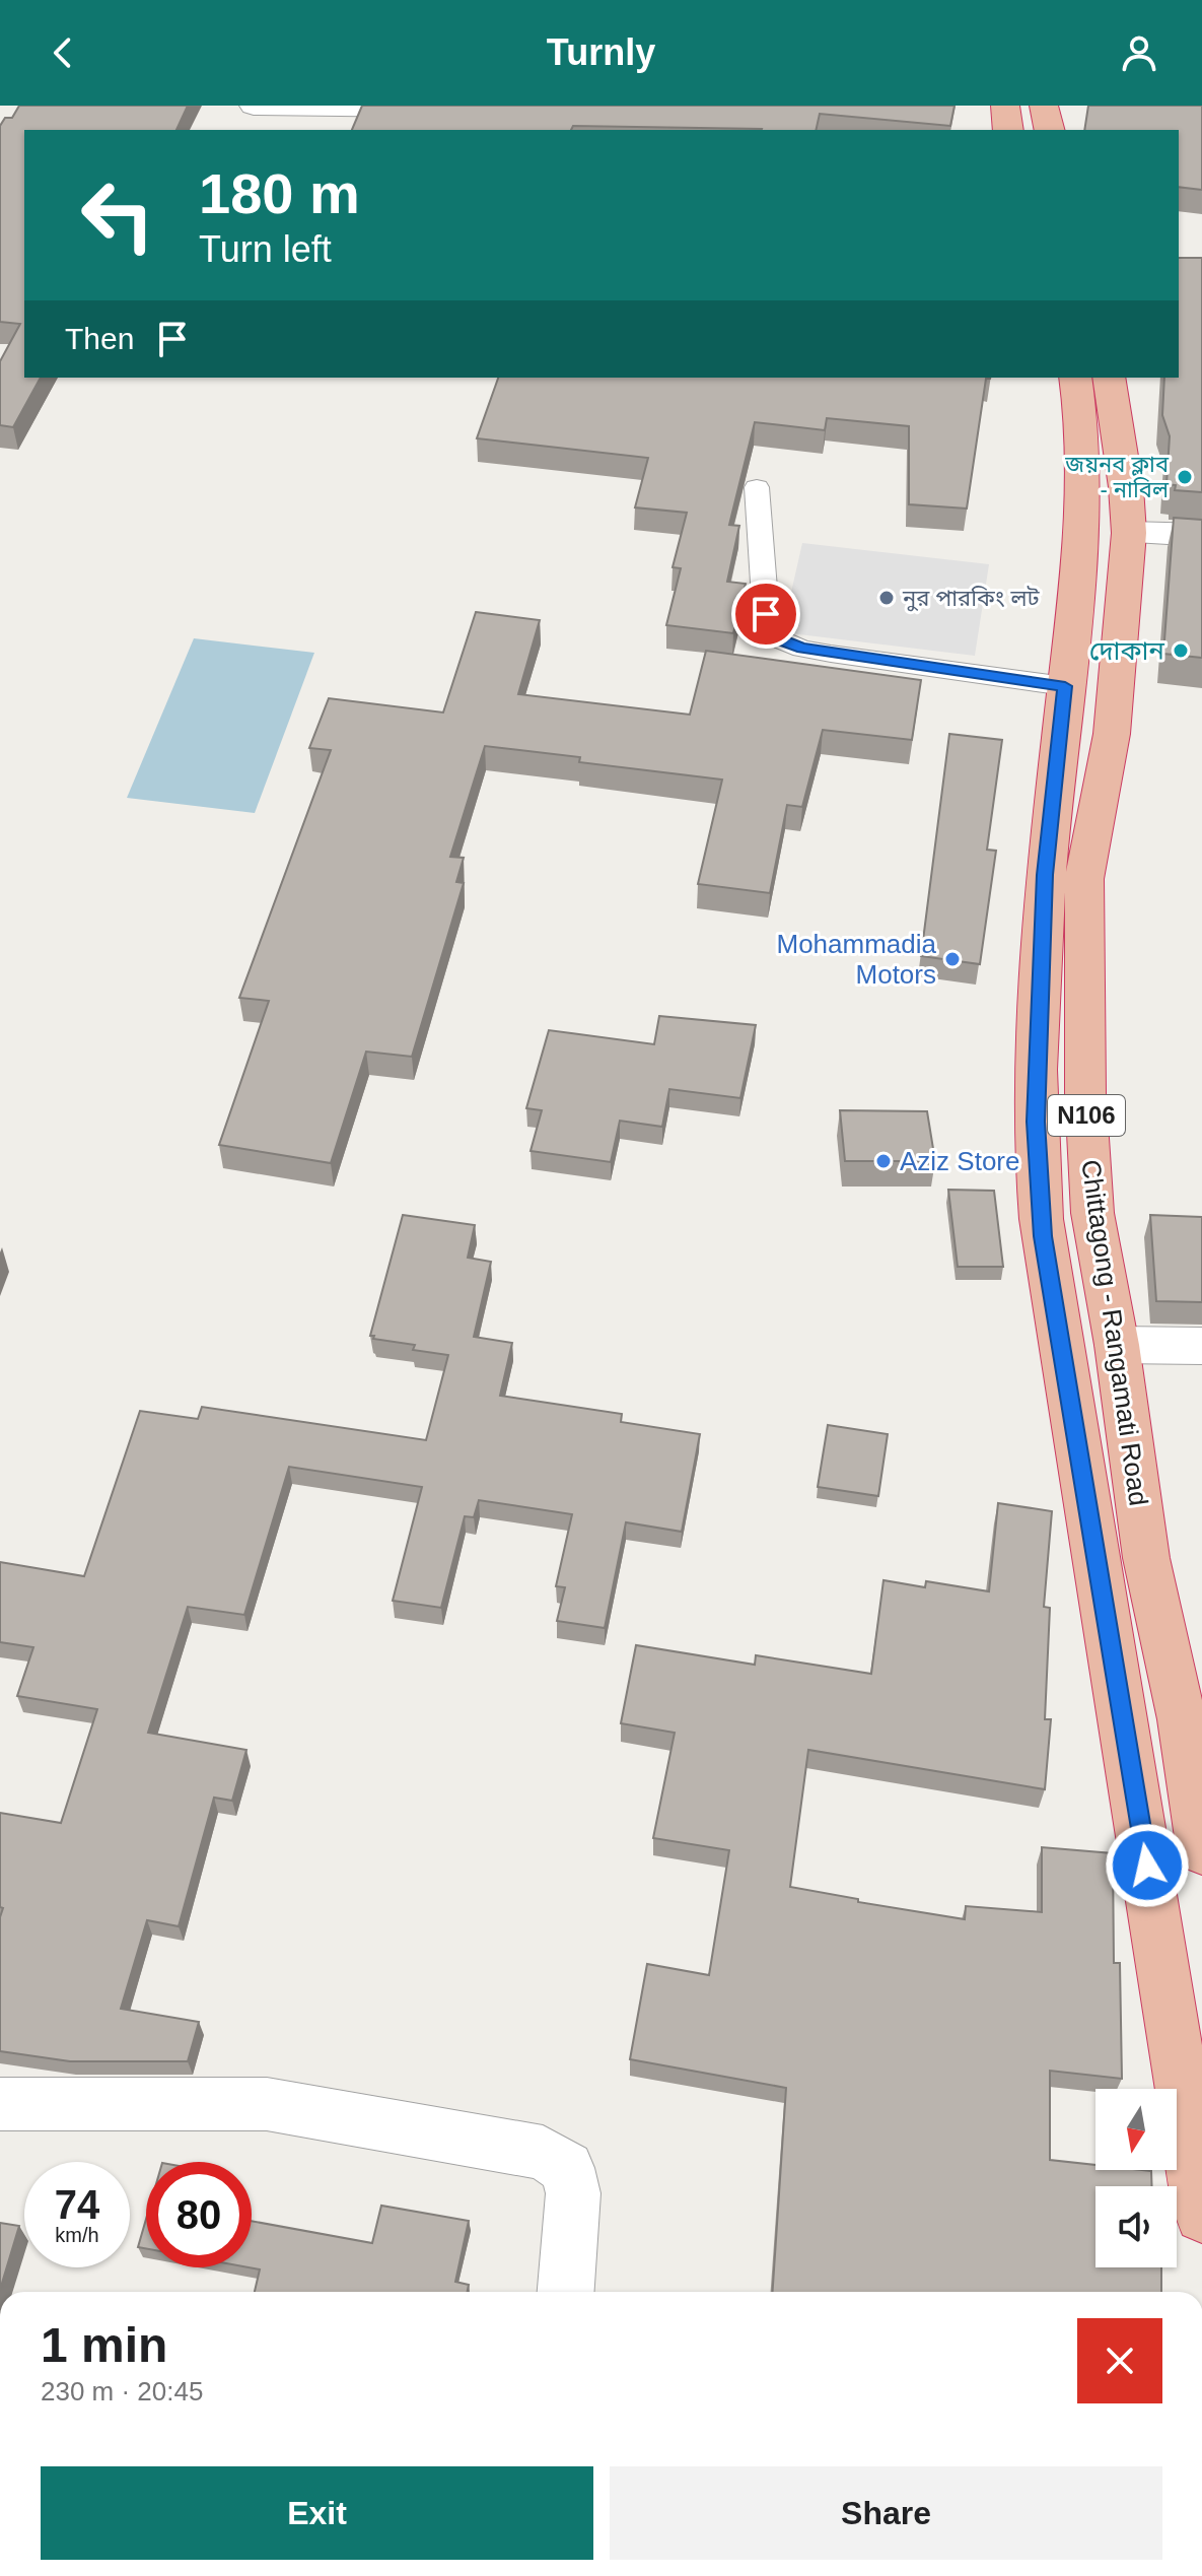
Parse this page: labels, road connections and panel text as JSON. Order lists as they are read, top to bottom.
{
  "streets": {
    "highway": ["N106", "Chittagong - Rangamati Road"]
  },
  "places": [
    "জয়নব ক্লাব - নাবিল",
    "নুর পারকিং লট",
    "দোকান",
    "Mohammadia Motors",
    "Aziz Store"
  ],
  "north": "bottom",
  "page": {
    "header": "Turnly",
    "turn": ["180 m", "Turn left"],
    "then": "Then",
    "speed": "74 km/h",
    "limit": "80",
    "heading": ["1 min", "230 m · 20:45"],
    "buttons": ["Exit", "Share"]
  }
}
